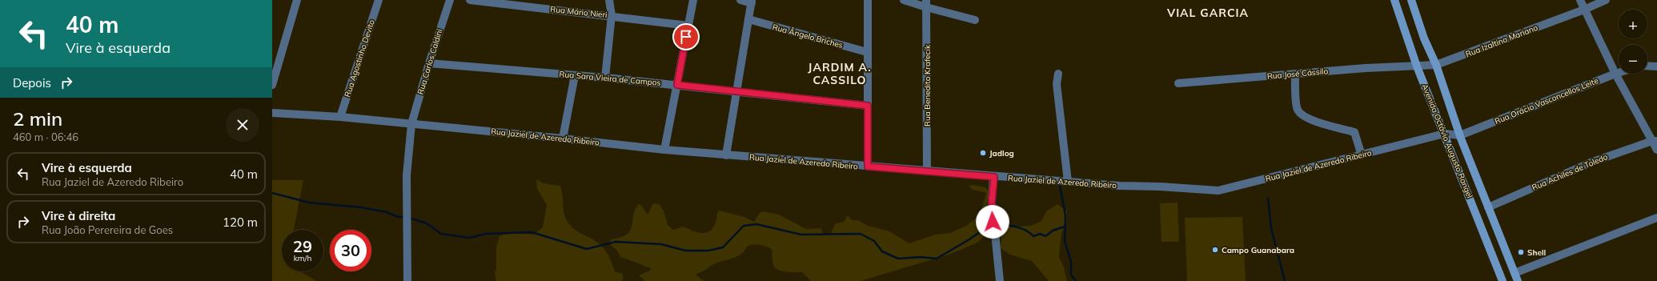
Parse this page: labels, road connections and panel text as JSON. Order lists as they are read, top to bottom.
{
  "streets": {
    "main road": ["Avenida Octávio Augusto Rangel"],
    "street": [
      "Rua Mário Nieri",
      "Rua Ângelo Briches",
      "Rua Izaltino Mariano",
      "Rua Agostinho Devito",
      "Rua Carlos Caldini",
      "Rua José Cássilo",
      "Rua Sara Vieira de Campos",
      "Rua Benedito Krafecik",
      "Rua Orácio Vasconcellos Leite",
      "Rua Jaziel de Azeredo Ribeiro",
      "Rua Achiles de Toledo"
    ]
  },
  "crossings": [
    ["Rua Izaltino Mariano", "Rua José Cássilo"],
    ["Rua Izaltino Mariano", "Avenida Octávio Augusto Rangel"],
    ["Rua Agostinho Devito", "Rua Jaziel de Azeredo Ribeiro"],
    ["Rua Carlos Caldini", "Rua Sara Vieira de Campos"],
    ["Rua Carlos Caldini", "Rua Jaziel de Azeredo Ribeiro"],
    ["Rua José Cássilo", "Avenida Octávio Augusto Rangel"],
    ["Rua Benedito Krafecik", "Rua Jaziel de Azeredo Ribeiro"],
    ["Rua Orácio Vasconcellos Leite", "Avenida Octávio Augusto Rangel"],
    ["Rua Jaziel de Azeredo Ribeiro", "Avenida Octávio Augusto Rangel"],
    ["Avenida Octávio Augusto Rangel", "Rua Achiles de Toledo"]
  ],
  "districts": ["VIAL GARCIA", "JARDIM A. CASSILO"],
  "places": ["Jadlog", "Campo Guanabara", "Shell"],
  "page": {
    "turn": ["40 m", "Vire à esquerda"],
    "map_buttons": ["+", "−"],
    "then": "Depois",
    "heading": ["2 min", "460 m · 06:46"],
    "list": [
      {
        "name": "Vire à esquerda",
        "note": "Rua Jaziel de Azeredo Ribeiro",
        "value": "40 m"
      },
      {
        "name": "Vire à direita",
        "note": "Rua João Perereira de Goes",
        "value": "120 m"
      }
    ],
    "speed": "29 km/h",
    "limit": "30"
  }
}
